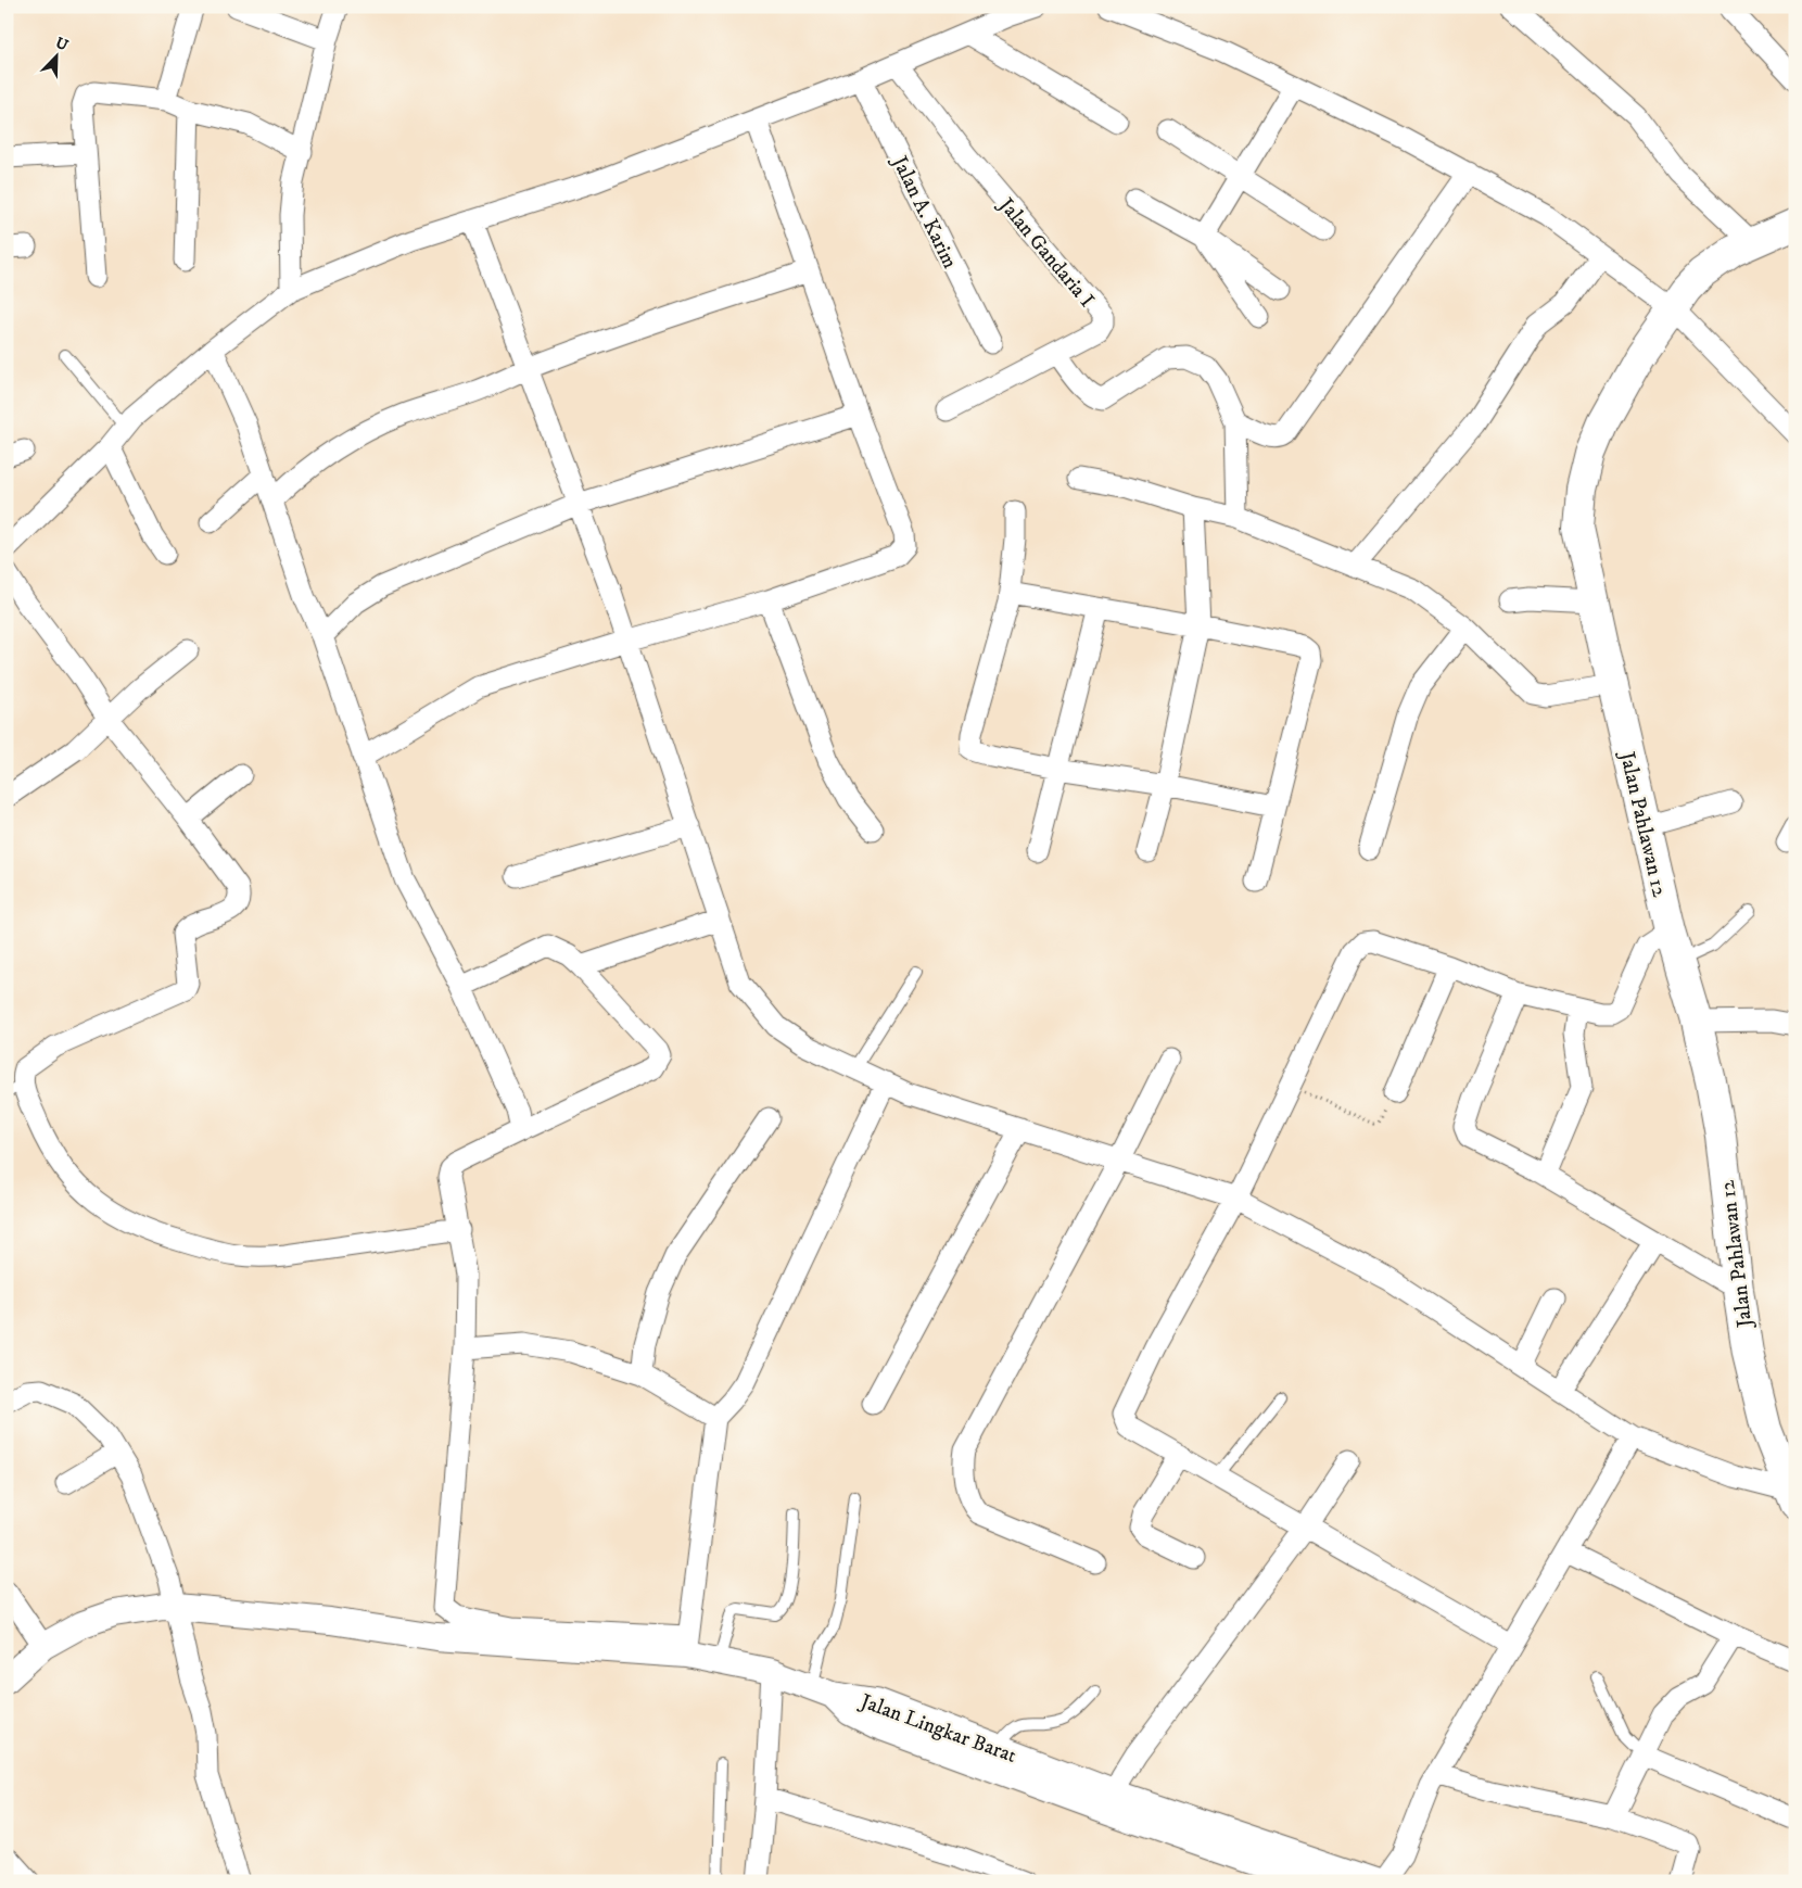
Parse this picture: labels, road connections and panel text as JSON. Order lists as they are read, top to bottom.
{
  "streets": {
    "main road": ["Jalan Pahlawan 12"],
    "street": ["Jalan A. Karim", "Jalan Gandaria I", "Jalan Lingkar Barat"]
  },
  "north": "top right"
}
